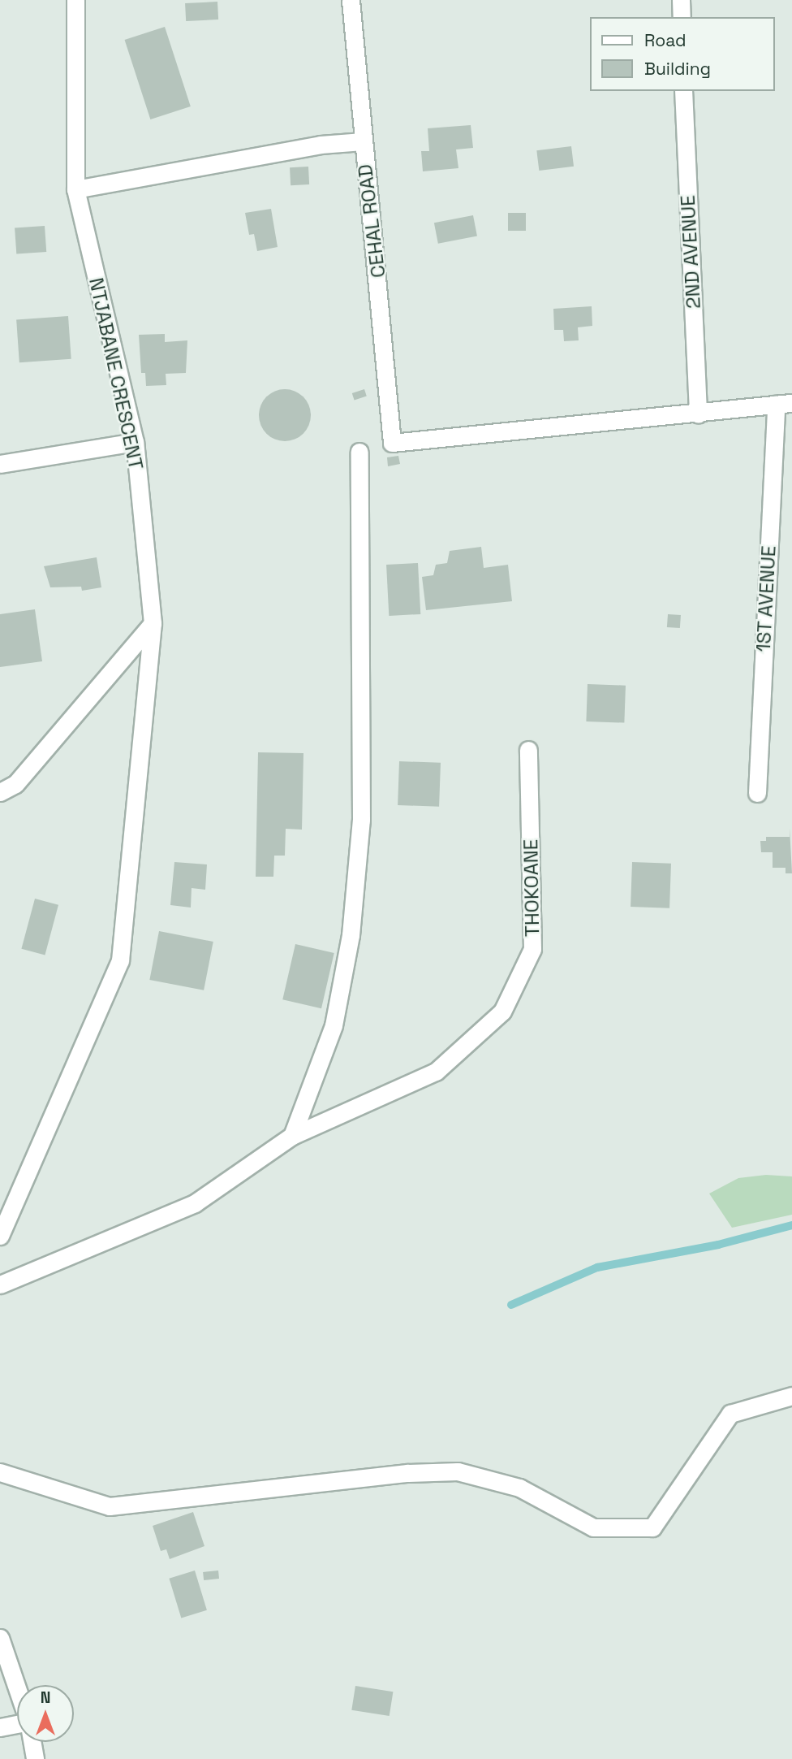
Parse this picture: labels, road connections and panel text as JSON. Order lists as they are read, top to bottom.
{
  "streets": {
    "street": [
      "CEHAL ROAD",
      "2ND AVENUE",
      "NTJABANE CRESCENT",
      "1ST AVENUE",
      "THOKOANE"
    ]
  },
  "crossings": [
    ["CEHAL ROAD", "1ST AVENUE"],
    ["2ND AVENUE", "1ST AVENUE"]
  ],
  "legend": ["Road", "Building"],
  "north": "top"
}
